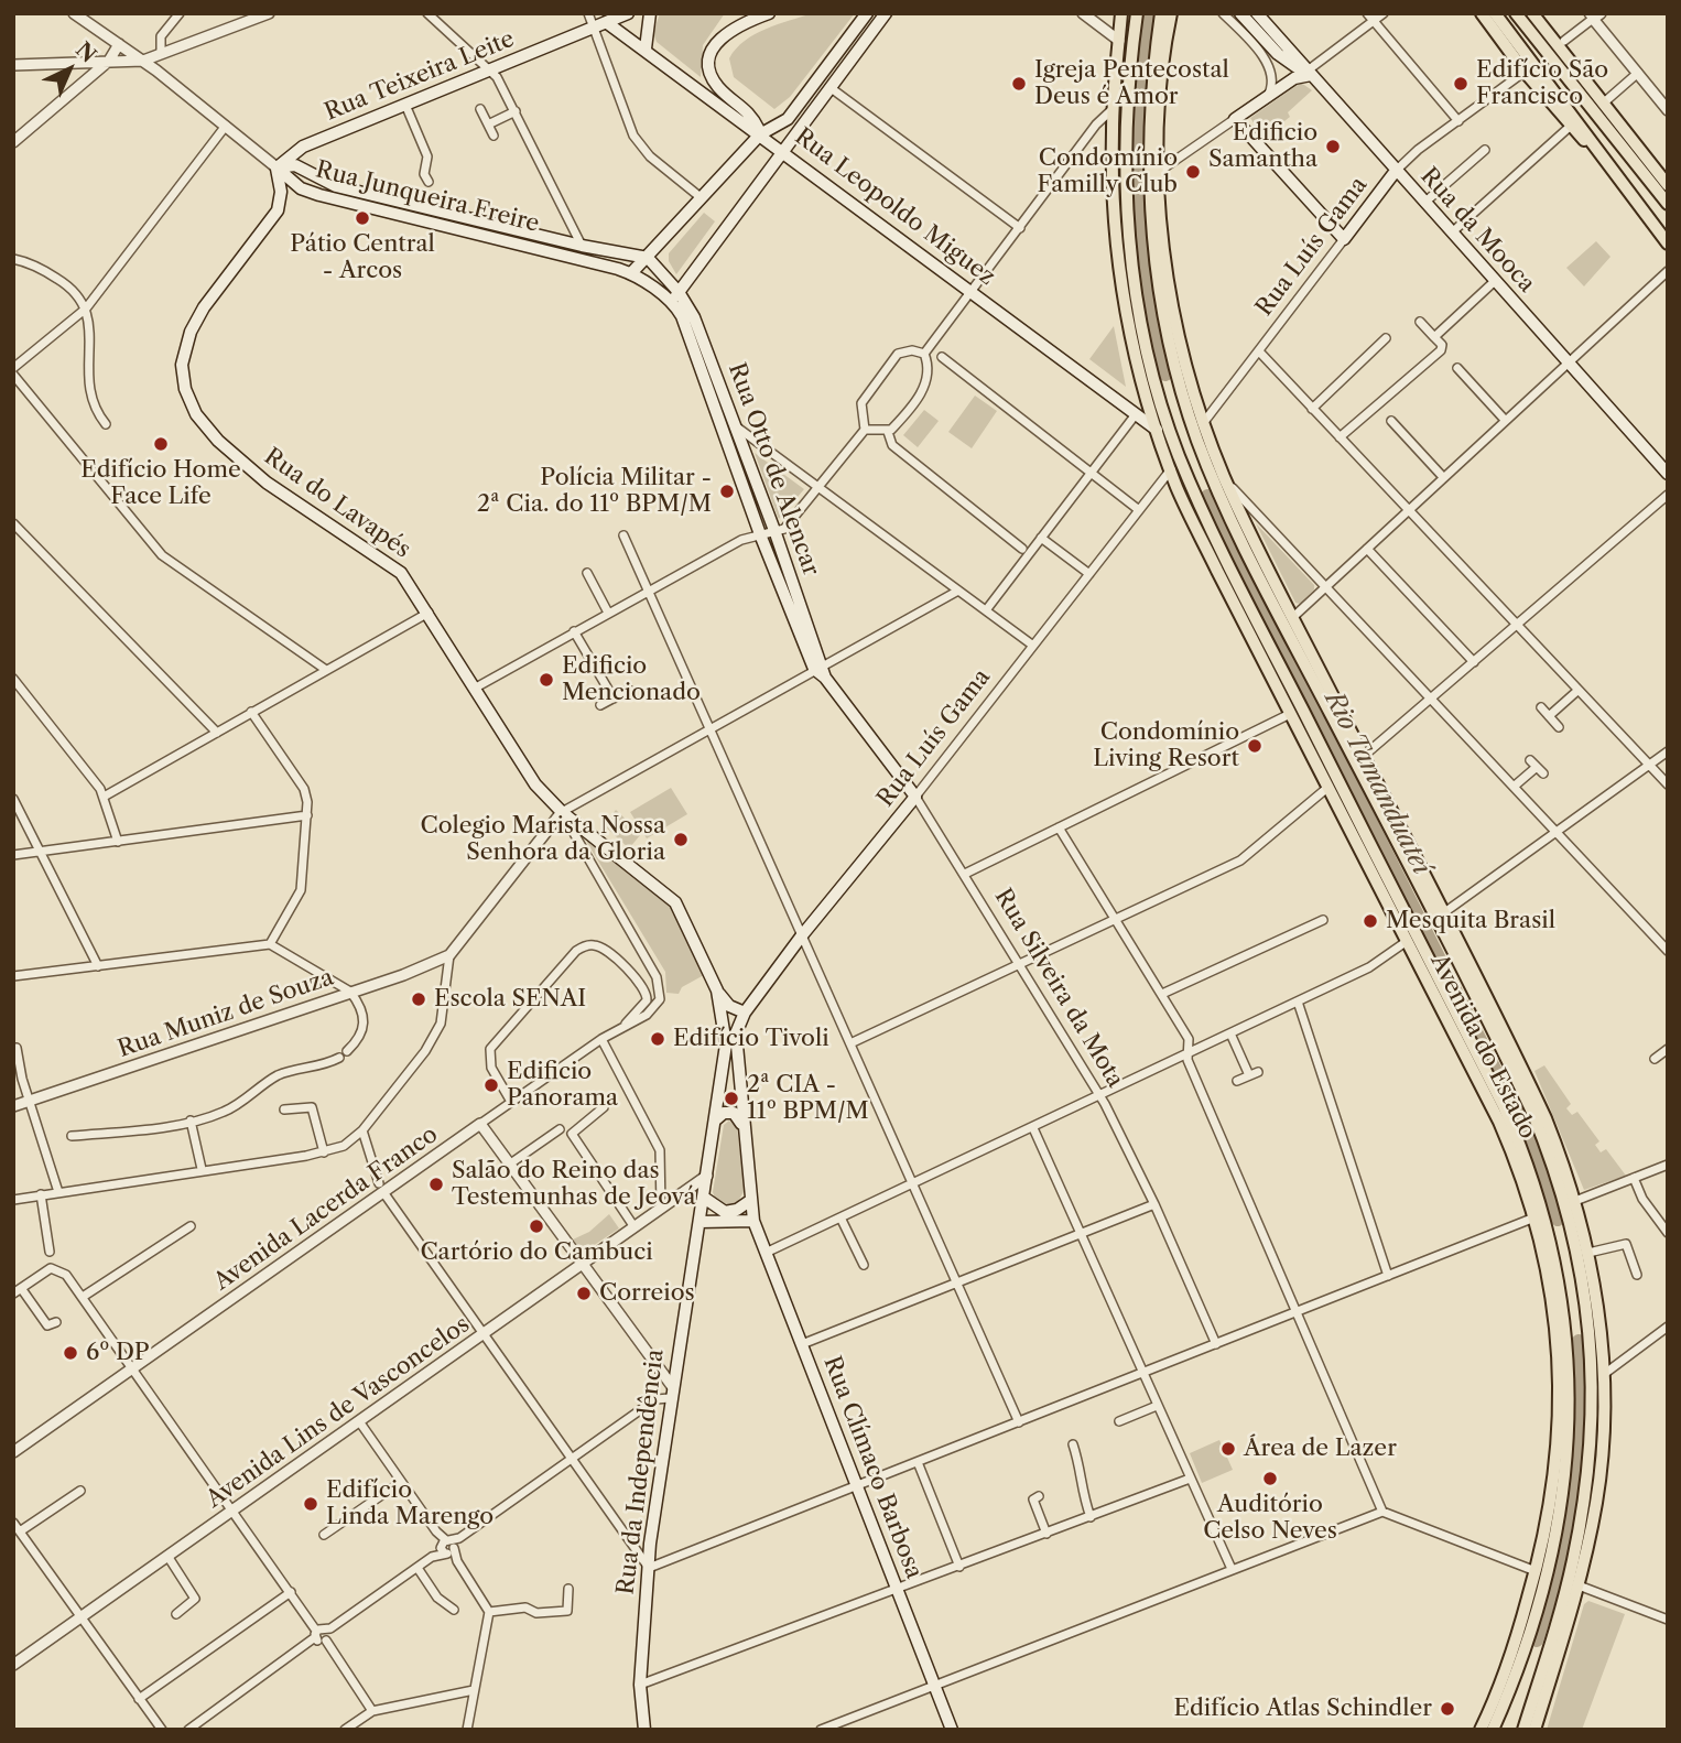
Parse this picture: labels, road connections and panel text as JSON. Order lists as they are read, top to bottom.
{
  "streets": {
    "main road": [
      "Rua Teixeira Leite",
      "Rua Junqueira Freire",
      "Rua Leopoldo Miguez",
      "Rua da Mooca",
      "Rua Luís Gama",
      "Rua Otto de Alencar",
      "Rua do Lavapés",
      "Rua Silveira da Mota",
      "Avenida do Estado",
      "Rua Clímaco Barbosa",
      "Rua da Independência"
    ],
    "street": ["Rua Muniz de Souza", "Avenida Lacerda Franco", "Avenida Lins de Vasconcelos"]
  },
  "crossings": [
    ["Rua Teixeira Leite", "Rua Junqueira Freire"],
    ["Rua Teixeira Leite", "Rua Leopoldo Miguez"],
    ["Rua Teixeira Leite", "Rua do Lavapés"],
    ["Rua Junqueira Freire", "Rua Otto de Alencar"],
    ["Rua Junqueira Freire", "Rua do Lavapés"],
    ["Rua Leopoldo Miguez", "Avenida do Estado"],
    ["Rua da Mooca", "Rua Luís Gama"],
    ["Rua Luís Gama", "Rua do Lavapés"],
    ["Rua Luís Gama", "Rua Silveira da Mota"],
    ["Rua Luís Gama", "Avenida do Estado"],
    ["Rua Luís Gama", "Rua Clímaco Barbosa"],
    ["Rua Luís Gama", "Rua da Independência"],
    ["Rua Otto de Alencar", "Rua Silveira da Mota"],
    ["Rua do Lavapés", "Avenida Lacerda Franco"],
    ["Rua do Lavapés", "Rua Clímaco Barbosa"],
    ["Rua do Lavapés", "Rua da Independência"],
    ["Avenida Lins de Vasconcelos", "Rua da Independência"],
    ["Rua Clímaco Barbosa", "Rua da Independência"]
  ],
  "water": ["Rio Tamanduateí"],
  "places": [
    "Igreja Pentecostal Deus é Amor",
    "Edifício São Francisco",
    "Edificio Samantha",
    "Condomínio Familly Club",
    "Pátio Central - Arcos",
    "Edifício Home Face Life",
    "Polícia Militar - 2ª Cia. do 11º BPM/M",
    "Edificio Mencionado",
    "Condomínio Living Resort",
    "Colegio Marista Nossa Senhora da Gloria",
    "Mesquita Brasil",
    "Escola SENAI",
    "Edifício Tivoli",
    "Edificio Panorama",
    "2ª CIA - 11º BPM/M",
    "Salão do Reino das Testemunhas de Jeová",
    "Cartório do Cambuci",
    "Correios",
    "6º DP",
    "Área de Lazer",
    "Auditório Celso Neves",
    "Edifício Linda Marengo",
    "Edifício Atlas Schindler"
  ],
  "north": "top right"
}
